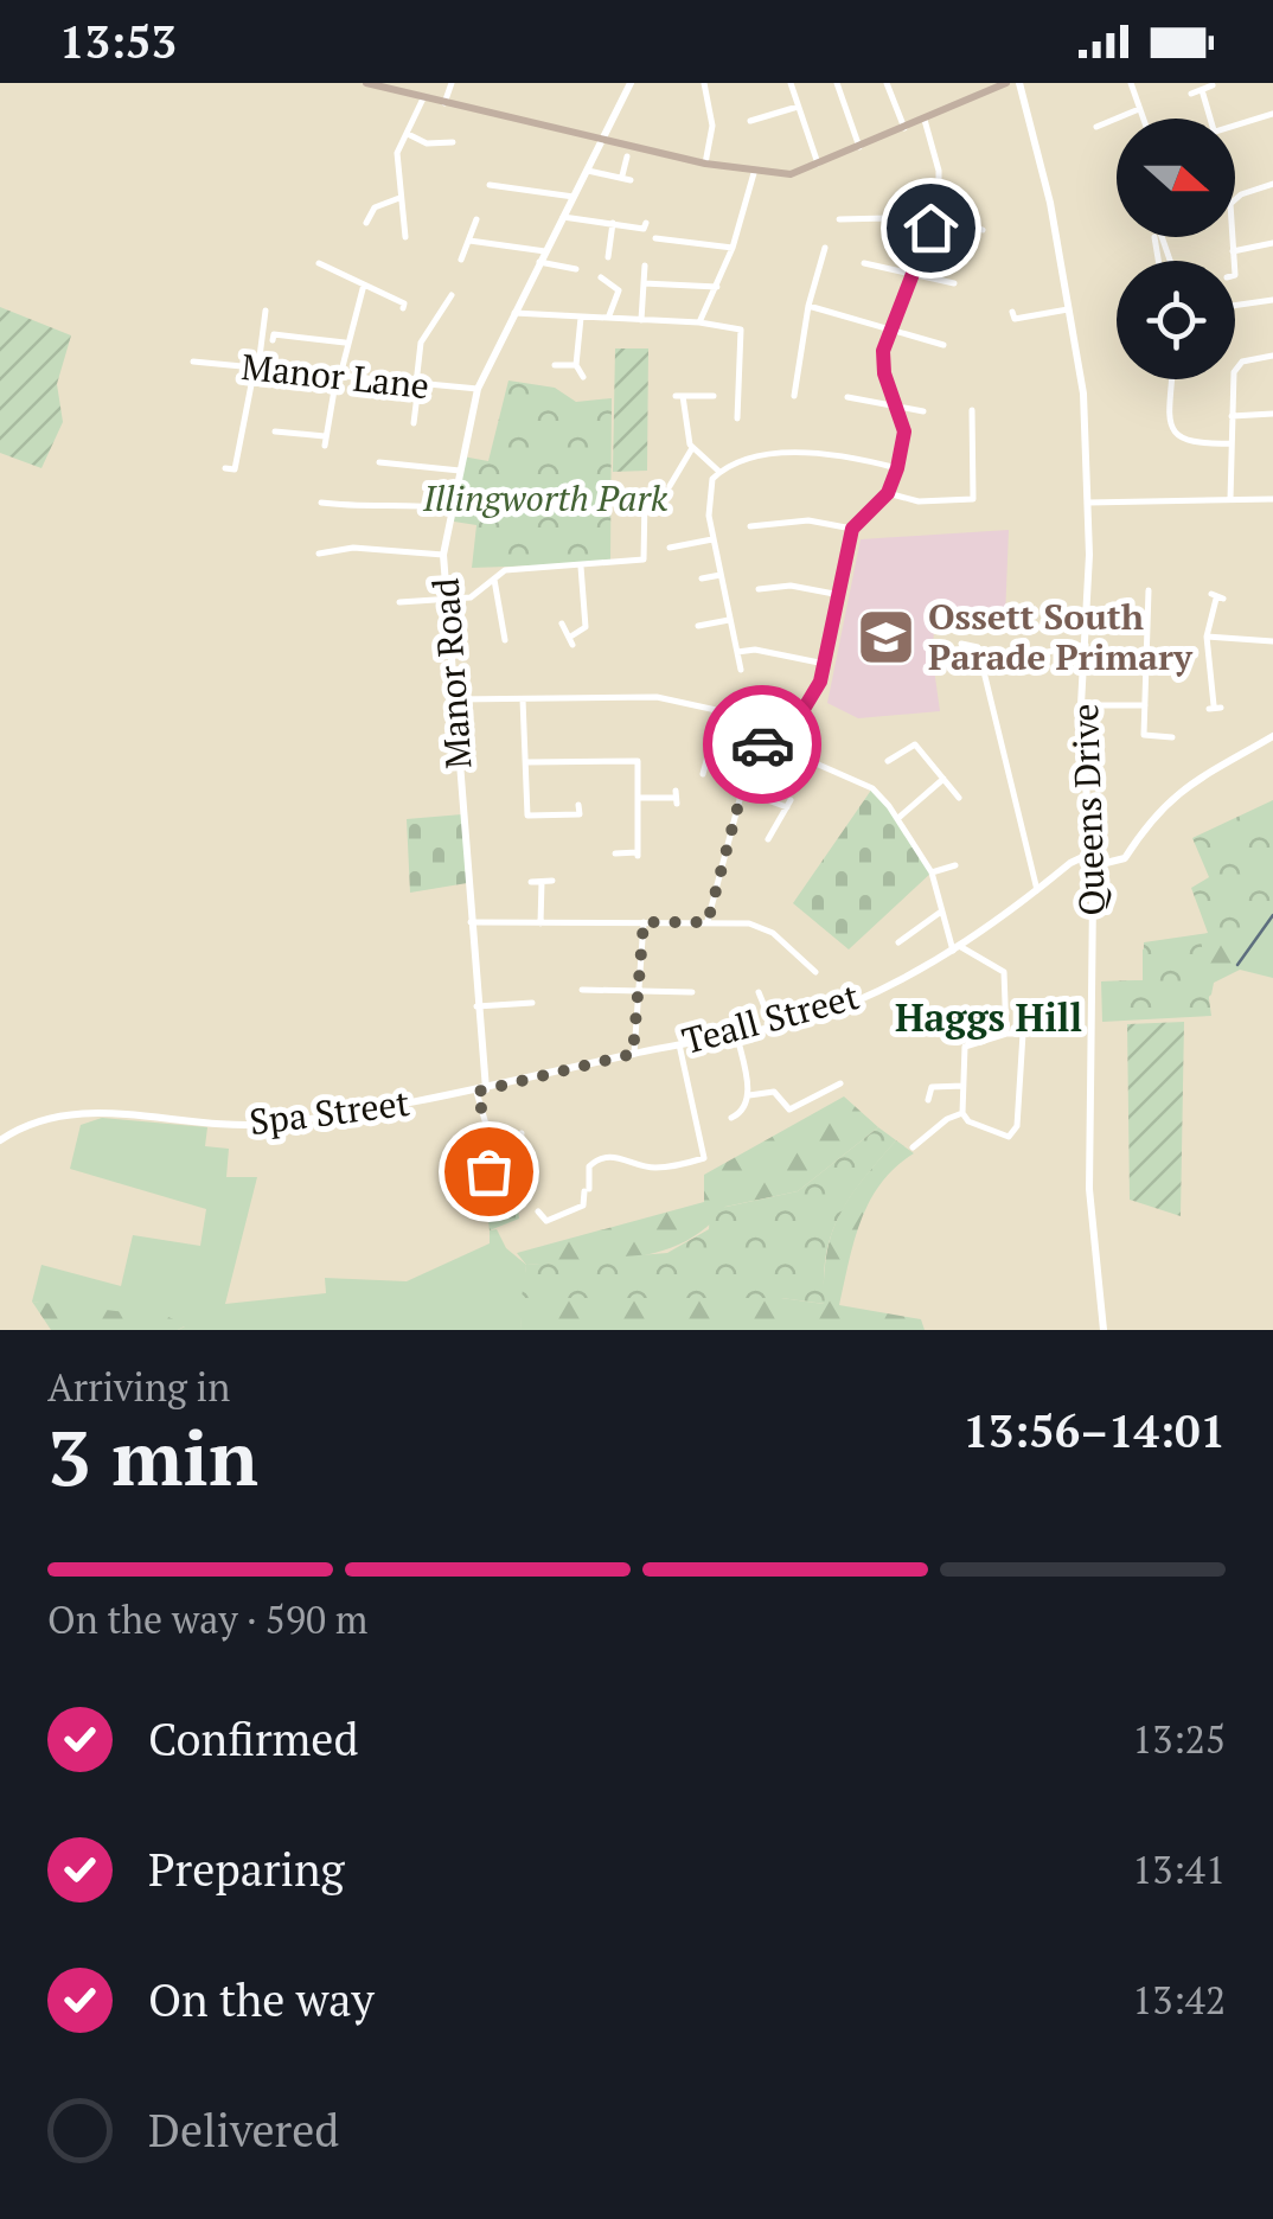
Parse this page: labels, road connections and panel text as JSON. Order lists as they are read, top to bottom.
{
  "streets": {
    "street": [
      "Manor Lane",
      "Manor Road",
      "Queens Drive",
      "Teall Street",
      "Spa Street"
    ]
  },
  "crossings": [
    ["Manor Lane", "Manor Road"],
    ["Manor Road", "Teall Street"],
    ["Manor Road", "Spa Street"],
    ["Queens Drive", "Teall Street"],
    ["Teall Street", "Spa Street"]
  ],
  "districts": ["Haggs Hill"],
  "parks": ["Illingworth Park"],
  "places": {
    "school or university": ["Ossett South Parade Primary"]
  },
  "north": "right",
  "page": {
    "status": "13:53",
    "heading": ["3 min", "Arriving in", "13:56–14:01"],
    "bar": "On the way · 590 m",
    "list": [
      ["Confirmed", "13:25"],
      ["Preparing", "13:41"],
      ["On the way", "13:42"],
      "Delivered"
    ]
  }
}
